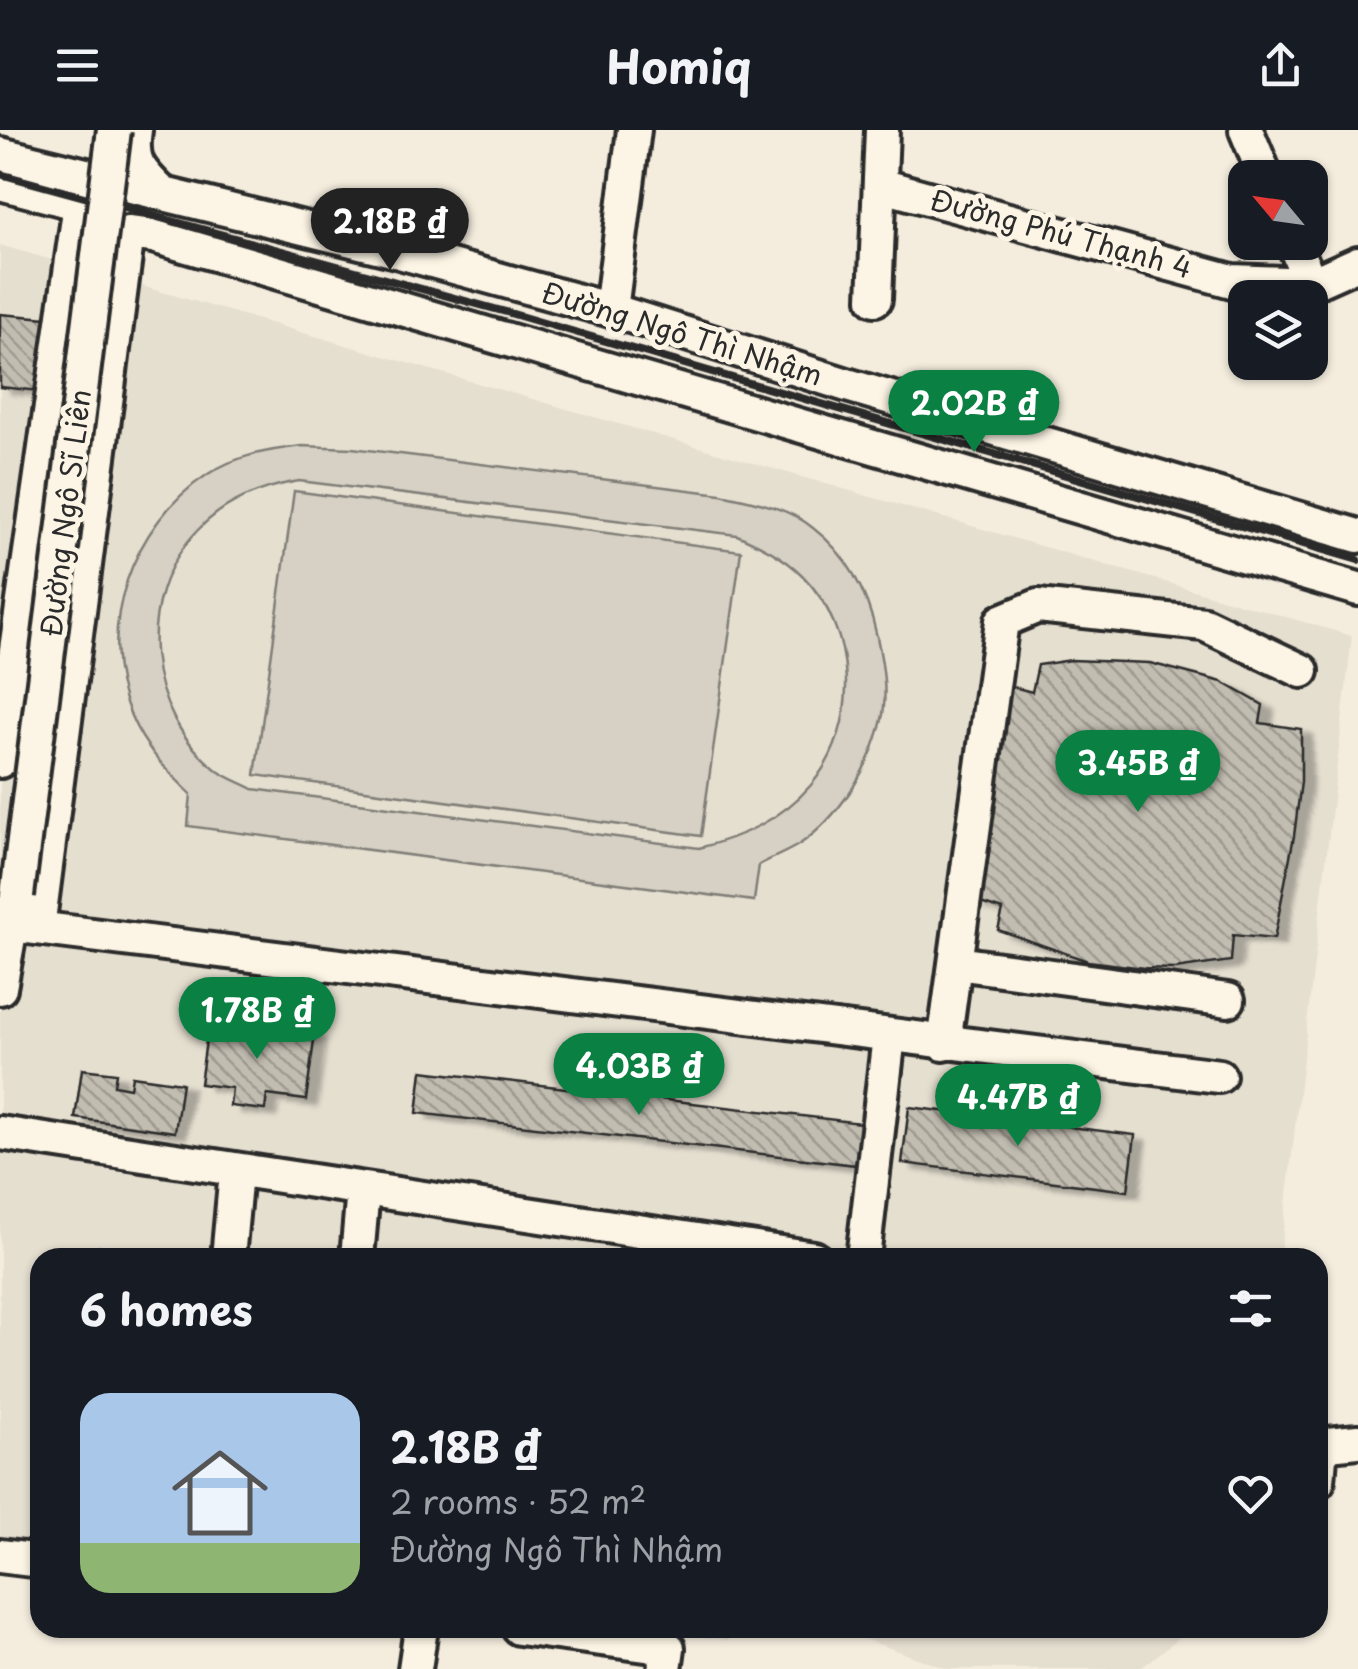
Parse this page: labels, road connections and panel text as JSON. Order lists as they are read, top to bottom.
{
  "streets": {
    "street": ["Đường Phú Thạnh 4", "Đường Ngô Thì Nhậm", "Đường Ngô Sĩ Liên"]
  },
  "north": "top left",
  "page": {
    "header": "Homiq",
    "price": [
      "2.18B ₫",
      "2.02B ₫",
      "3.45B ₫",
      "1.78B ₫",
      "4.03B ₫",
      "4.47B ₫"
    ],
    "heading": "6 homes",
    "list": [
      {
        "name": "2.18B ₫",
        "note": "2 rooms · 52 m² · Đường Ngô Thì Nhậm"
      }
    ]
  }
}
